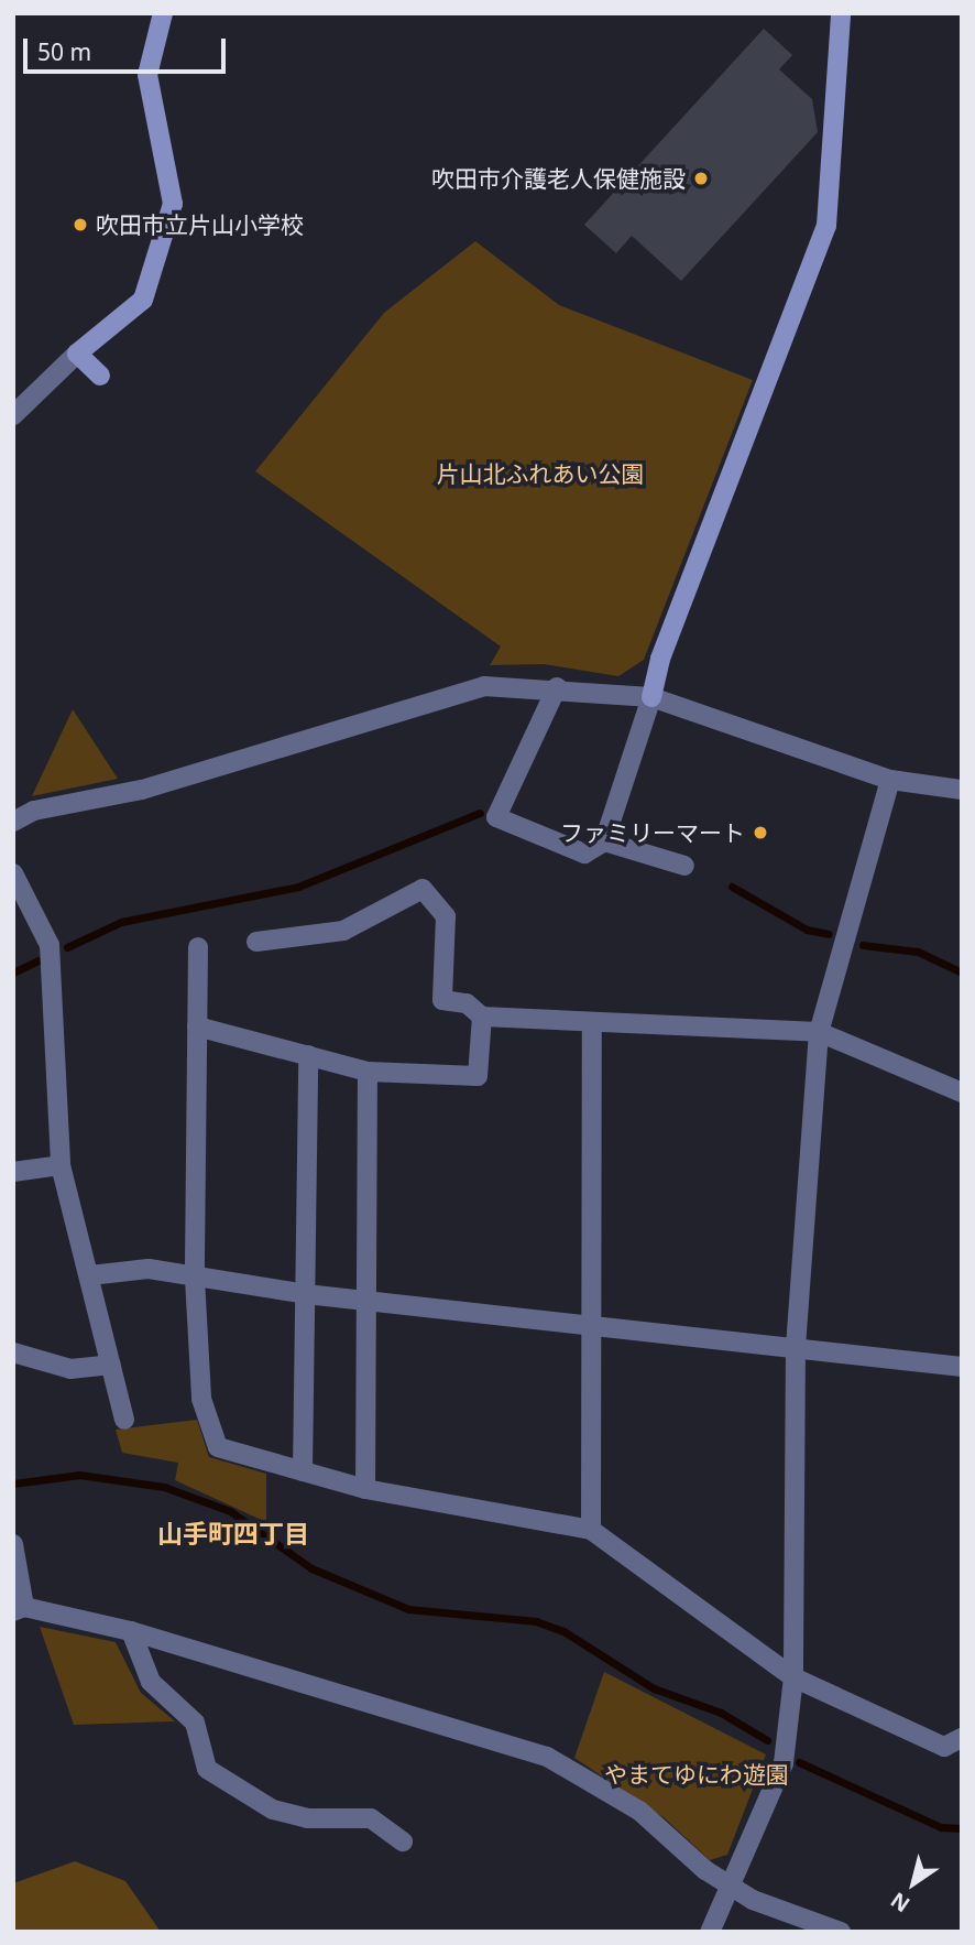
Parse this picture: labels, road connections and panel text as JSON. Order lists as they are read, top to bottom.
{
  "districts": ["山手町四丁目"],
  "parks": ["片山北ふれあい公園", "やまてゆにわ遊園"],
  "places": ["吹田市介護老人保健施設", "吹田市立片山小学校", "ファミリーマート"],
  "scale_bar": "50 m",
  "north": "bottom left"
}
